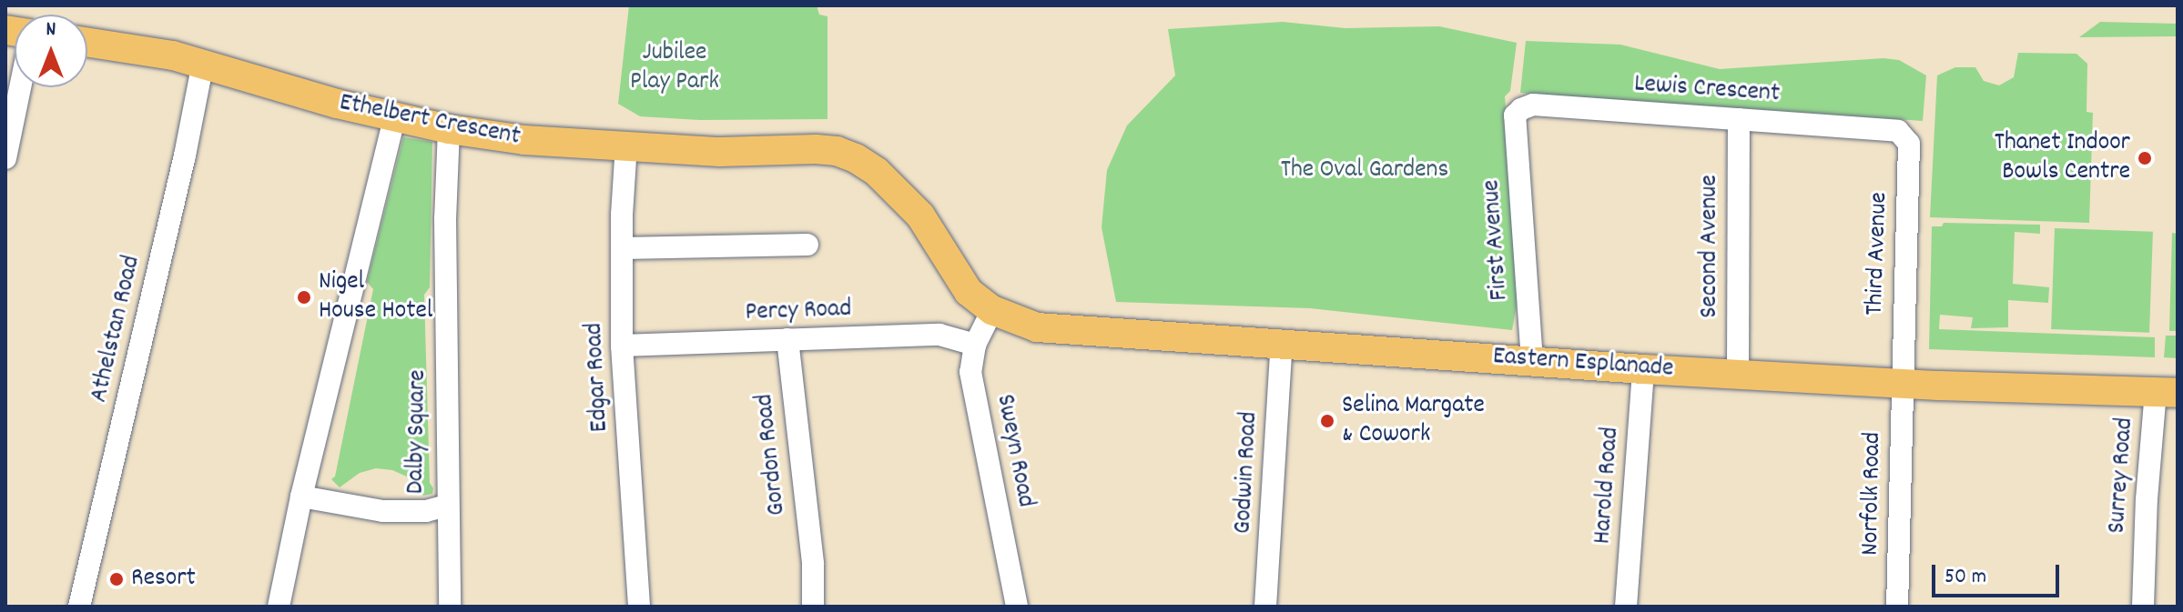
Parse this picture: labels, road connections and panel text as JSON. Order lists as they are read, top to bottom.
{
  "streets": {
    "main road": ["Ethelbert Crescent", "Eastern Esplanade"],
    "street": [
      "Lewis Crescent",
      "First Avenue",
      "Second Avenue",
      "Third Avenue",
      "Percy Road",
      "Athelstan Road",
      "Edgar Road",
      "Dalby Square",
      "Sweyn Road",
      "Gordon Road",
      "Godwin Road",
      "Surrey Road",
      "Harold Road",
      "Norfolk Road"
    ]
  },
  "crossings": [
    ["Lewis Crescent", "First Avenue"],
    ["Lewis Crescent", "Second Avenue"],
    ["Lewis Crescent", "Third Avenue"],
    ["Ethelbert Crescent", "Athelstan Road"],
    ["Ethelbert Crescent", "Eastern Esplanade"],
    ["Ethelbert Crescent", "Edgar Road"],
    ["Ethelbert Crescent", "Dalby Square"],
    ["Ethelbert Crescent", "Sweyn Road"],
    ["First Avenue", "Eastern Esplanade"],
    ["Second Avenue", "Eastern Esplanade"],
    ["Third Avenue", "Eastern Esplanade"],
    ["Third Avenue", "Norfolk Road"],
    ["Percy Road", "Edgar Road"],
    ["Percy Road", "Sweyn Road"],
    ["Percy Road", "Gordon Road"],
    ["Eastern Esplanade", "Sweyn Road"],
    ["Eastern Esplanade", "Godwin Road"],
    ["Eastern Esplanade", "Surrey Road"],
    ["Eastern Esplanade", "Harold Road"],
    ["Eastern Esplanade", "Norfolk Road"]
  ],
  "parks": ["Jubilee Play Park", "The Oval Gardens"],
  "places": [
    "Thanet Indoor Bowls Centre",
    "Nigel House Hotel",
    "Selina Margate & Cowork",
    "Resort"
  ],
  "scale_bar": "50 m",
  "north": "top"
}
